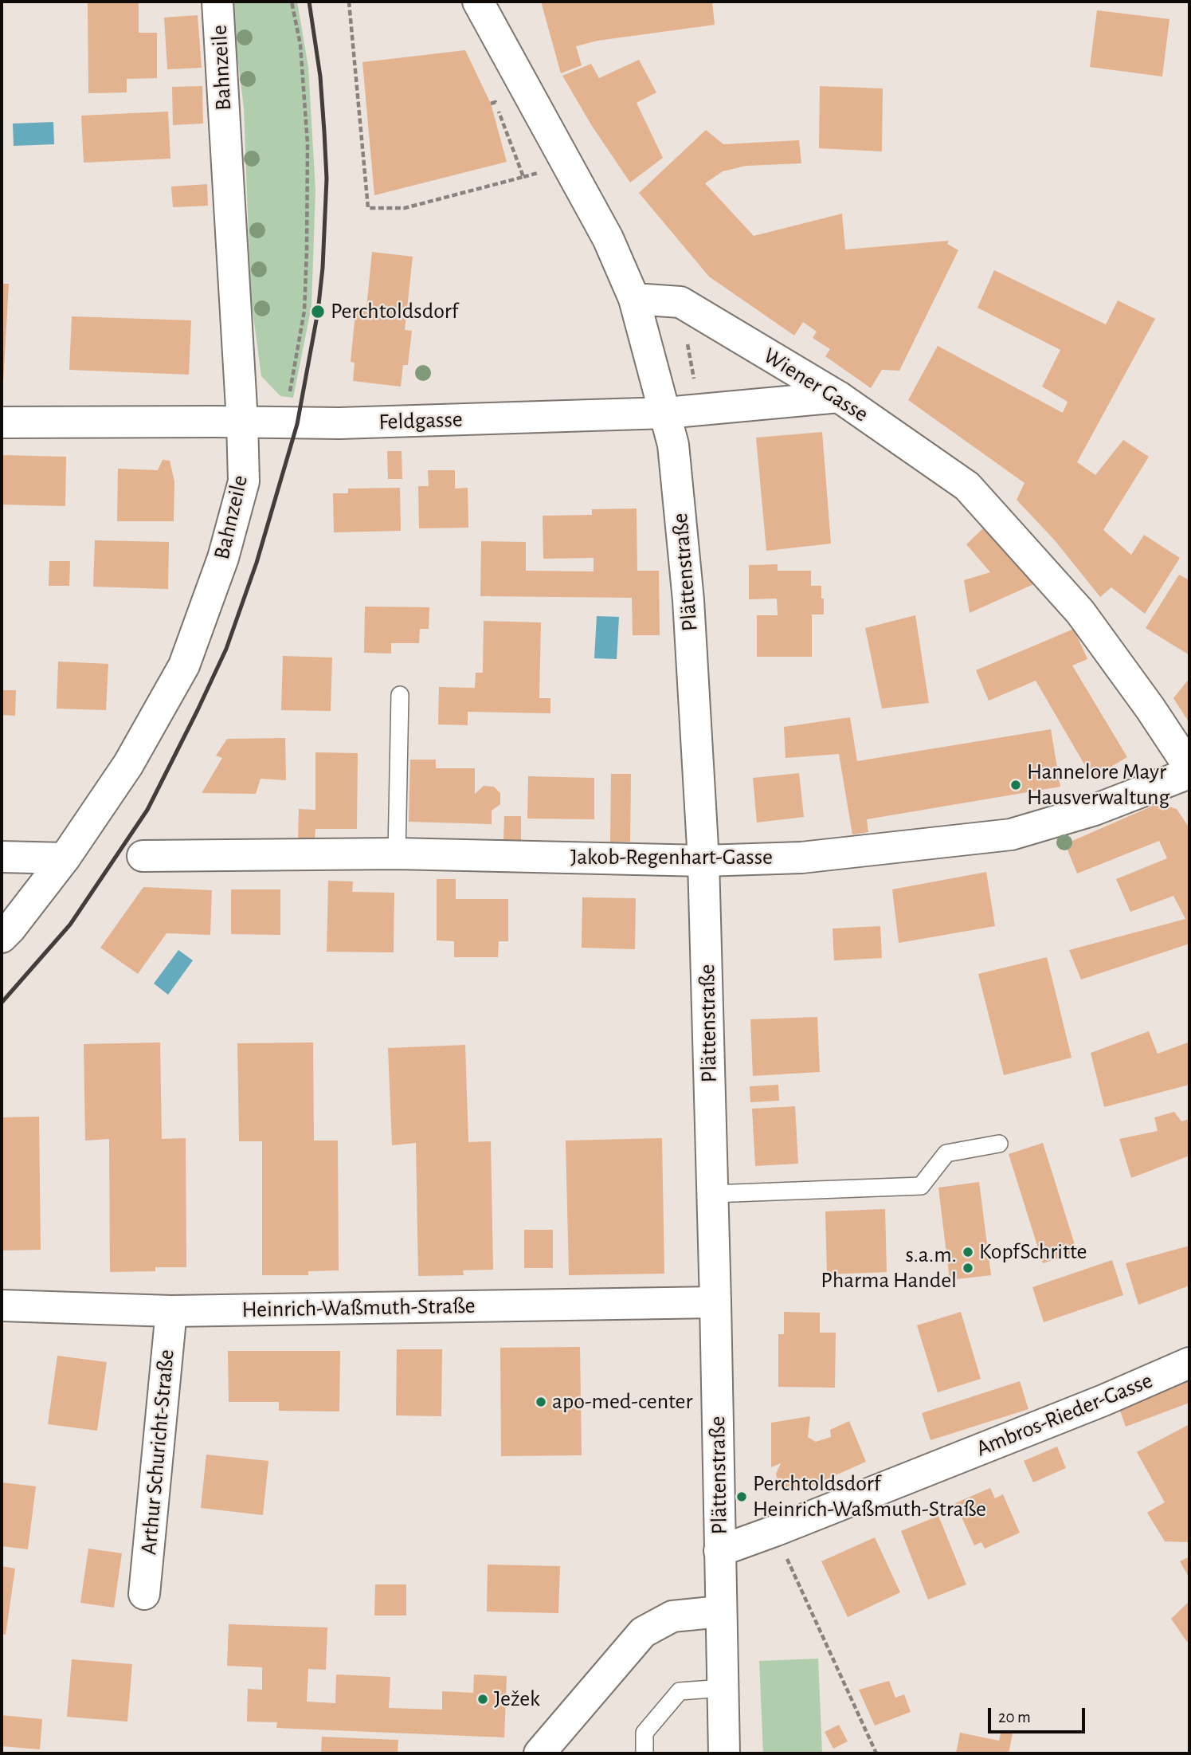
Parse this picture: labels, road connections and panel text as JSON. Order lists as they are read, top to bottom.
{
  "streets": {
    "street": [
      "Bahnzeile",
      "Wiener Gasse",
      "Feldgasse",
      "Plättenstraße",
      "Jakob-Regenhart-Gasse",
      "Heinrich-Waßmuth-Straße",
      "Ambros-Rieder-Gasse",
      "Arthur Schuricht-Straße"
    ]
  },
  "crossings": [
    ["Bahnzeile", "Feldgasse"],
    ["Wiener Gasse", "Feldgasse"],
    ["Wiener Gasse", "Plättenstraße"],
    ["Feldgasse", "Plättenstraße"],
    ["Plättenstraße", "Jakob-Regenhart-Gasse"],
    ["Plättenstraße", "Heinrich-Waßmuth-Straße"],
    ["Plättenstraße", "Ambros-Rieder-Gasse"],
    ["Heinrich-Waßmuth-Straße", "Arthur Schuricht-Straße"]
  ],
  "places": [
    "Perchtoldsdorf",
    "Hannelore Mayr Hausverwaltung",
    "KopfSchritte",
    "s.a.m. Pharma Handel",
    "apo-med-center",
    "Perchtoldsdorf Heinrich-Waßmuth-Straße",
    "Ježek"
  ],
  "scale_bar": "20 m"
}
